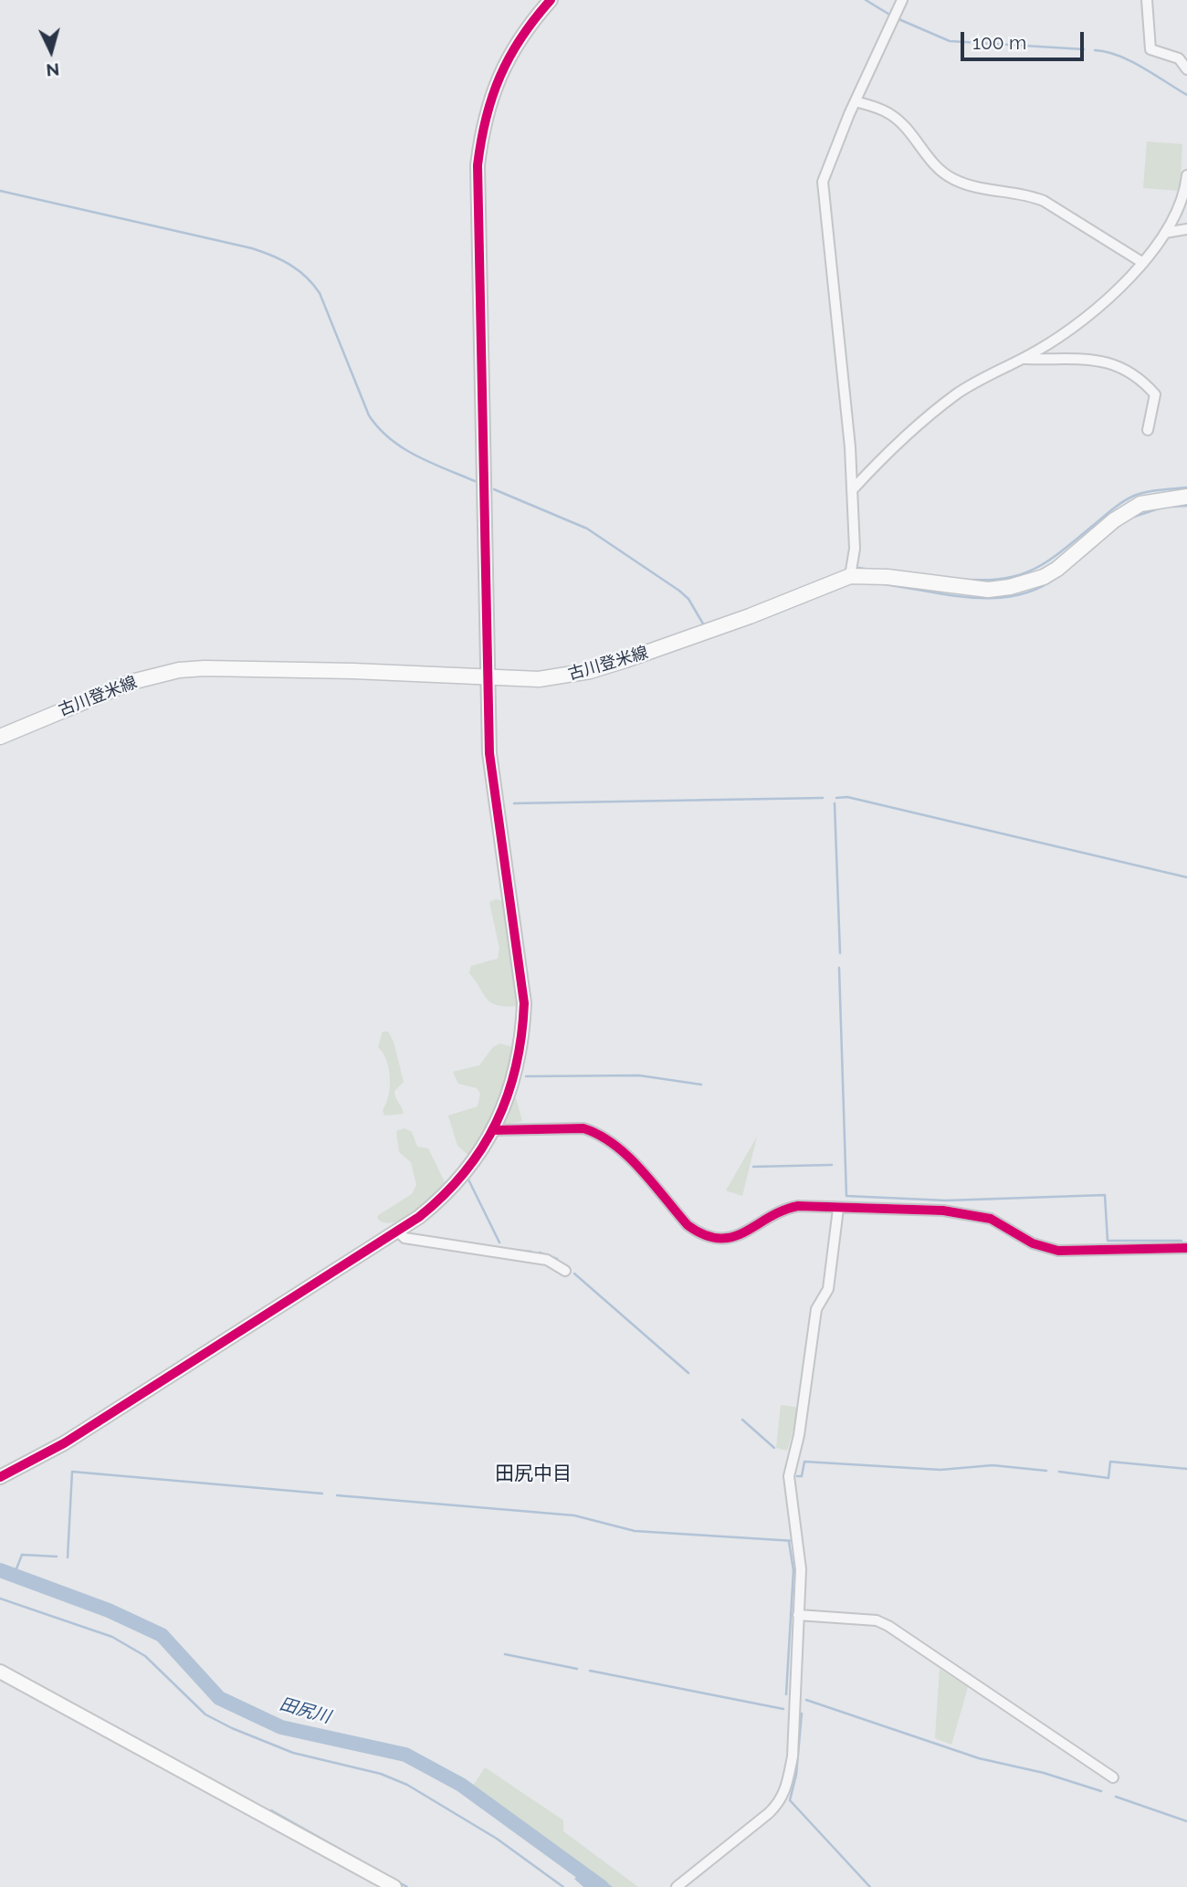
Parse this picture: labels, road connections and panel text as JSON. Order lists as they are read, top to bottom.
{
  "streets": {
    "main road": ["古川登米線"]
  },
  "districts": ["田尻中目"],
  "water": ["田尻川"],
  "scale_bar": "100 m",
  "north": "bottom"
}
